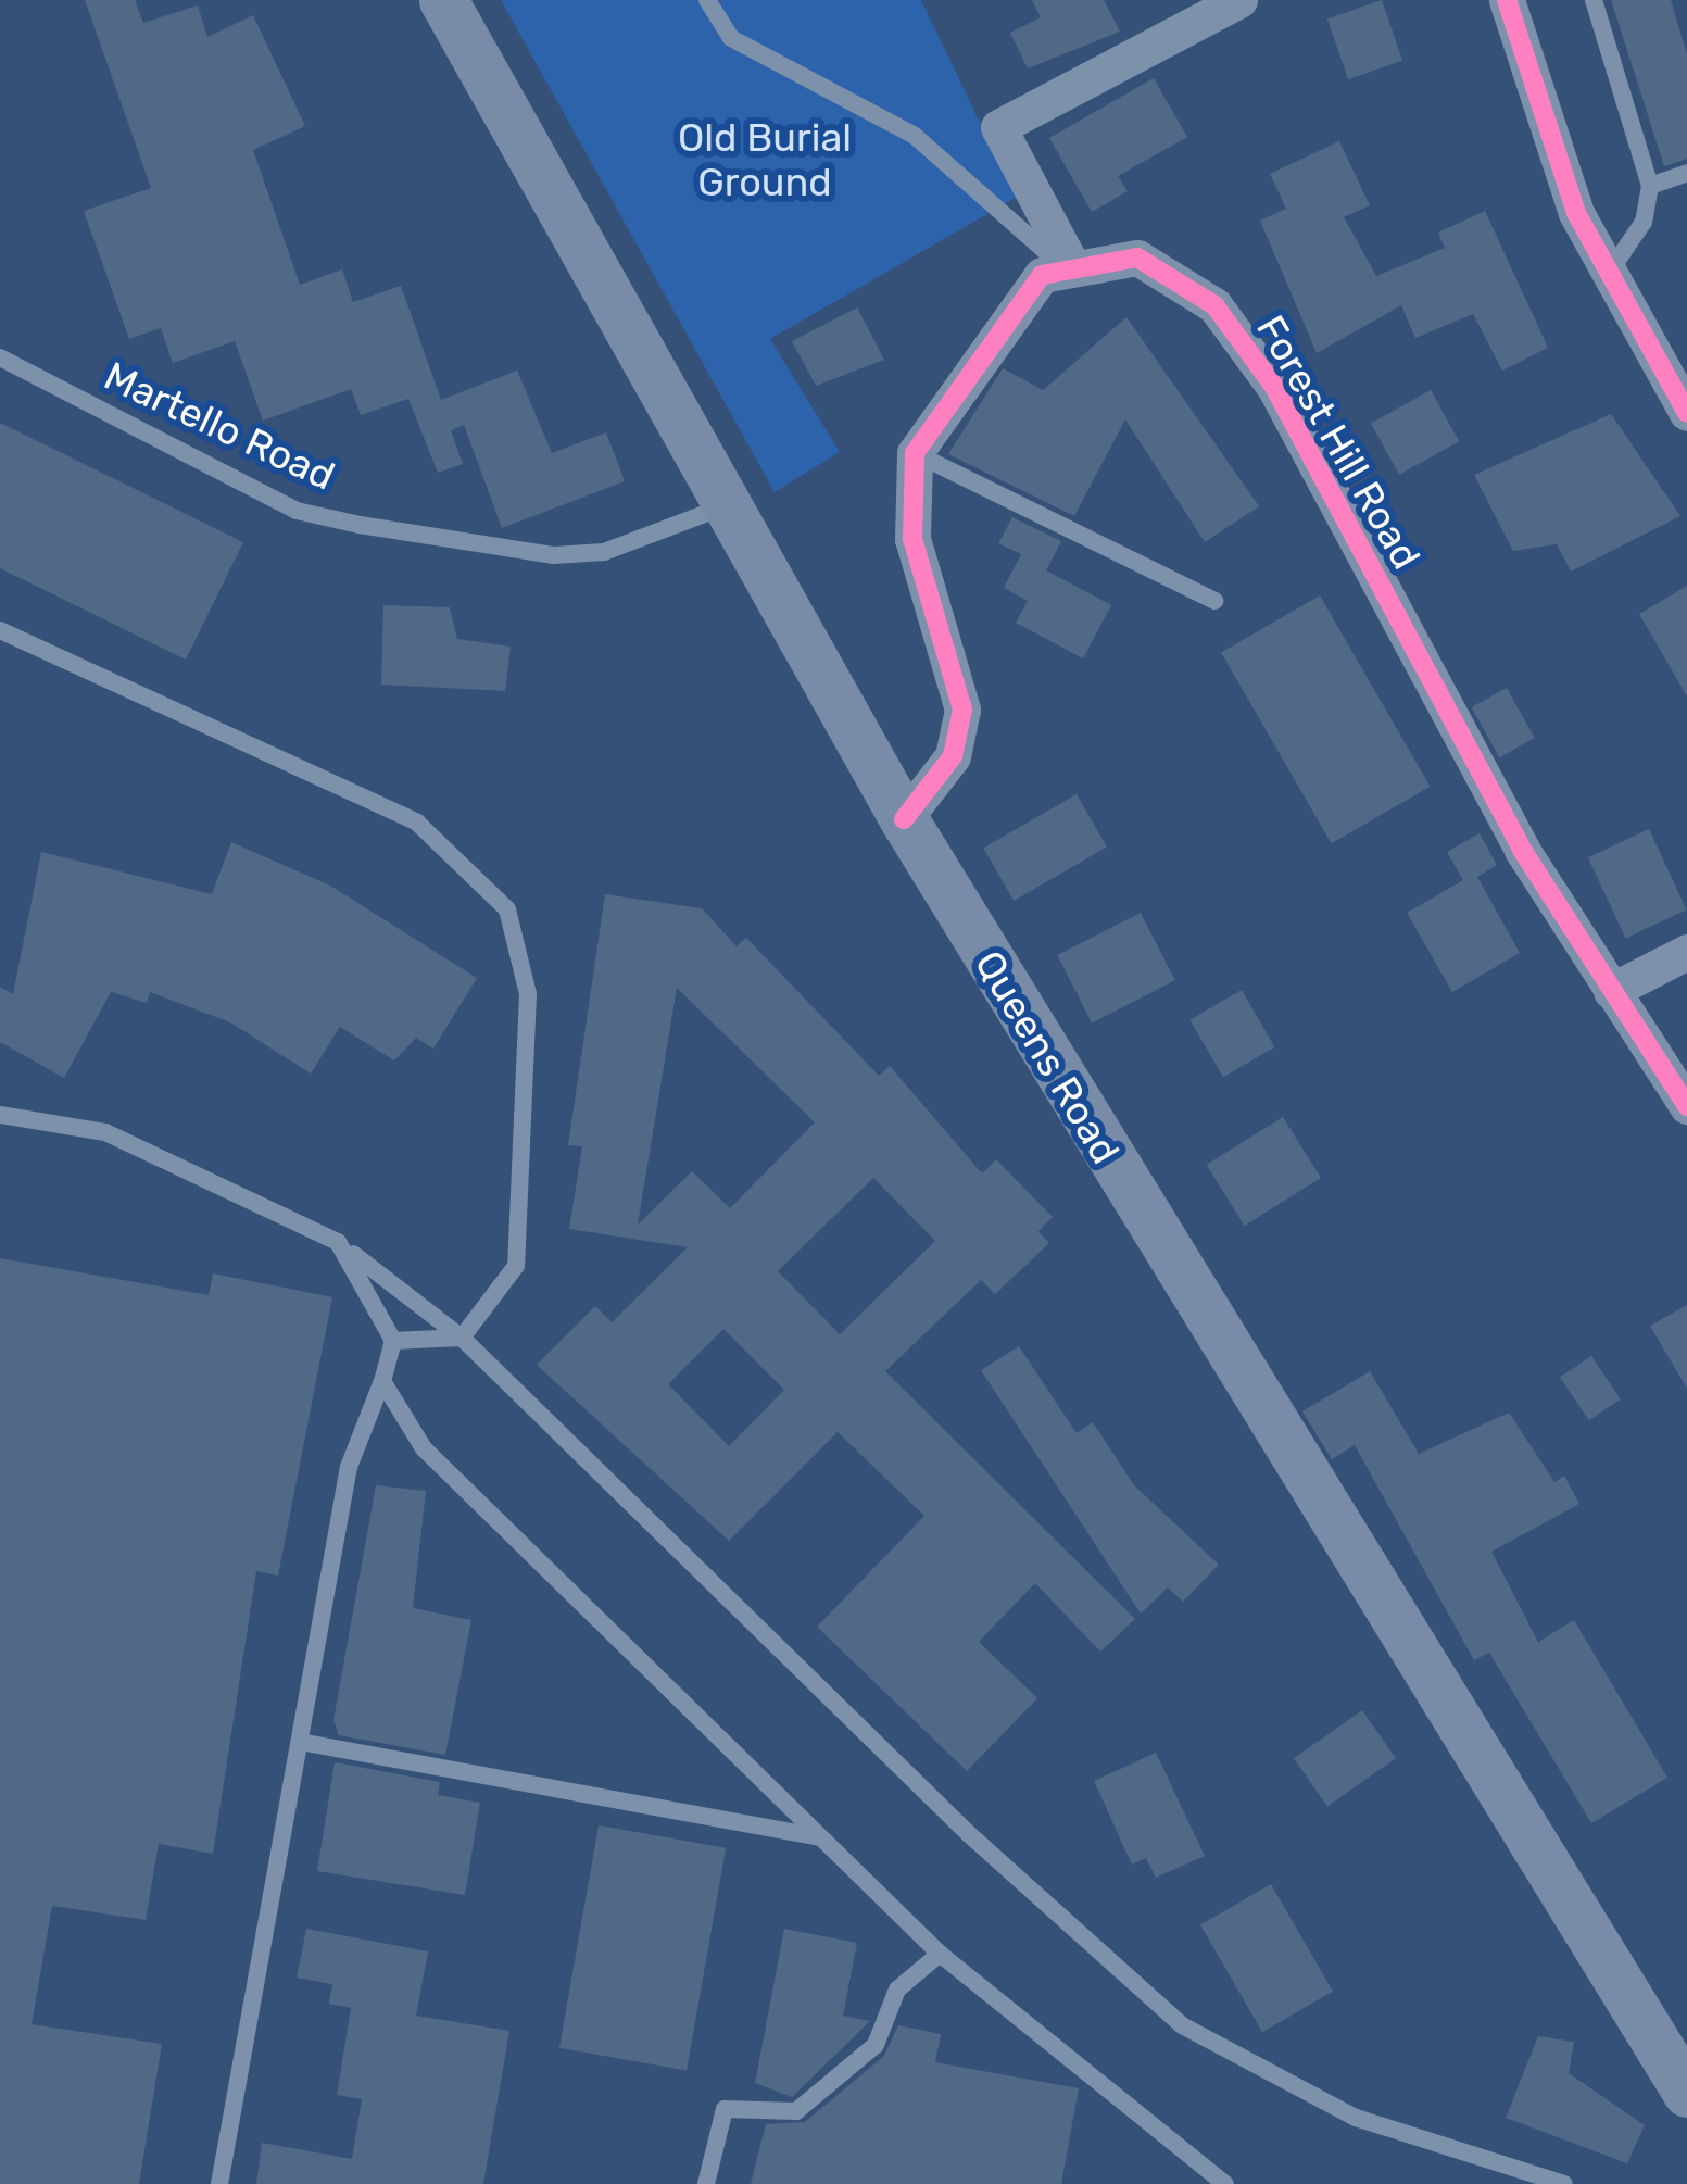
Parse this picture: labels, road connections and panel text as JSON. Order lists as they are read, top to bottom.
{
  "streets": {
    "main road": ["Queens Road"],
    "street": ["Forest Hill Road"],
    "lane": ["Martello Road"]
  },
  "crossings": [
    ["Martello Road", "Queens Road"]
  ],
  "parks": ["Old Burial Ground"]
}
